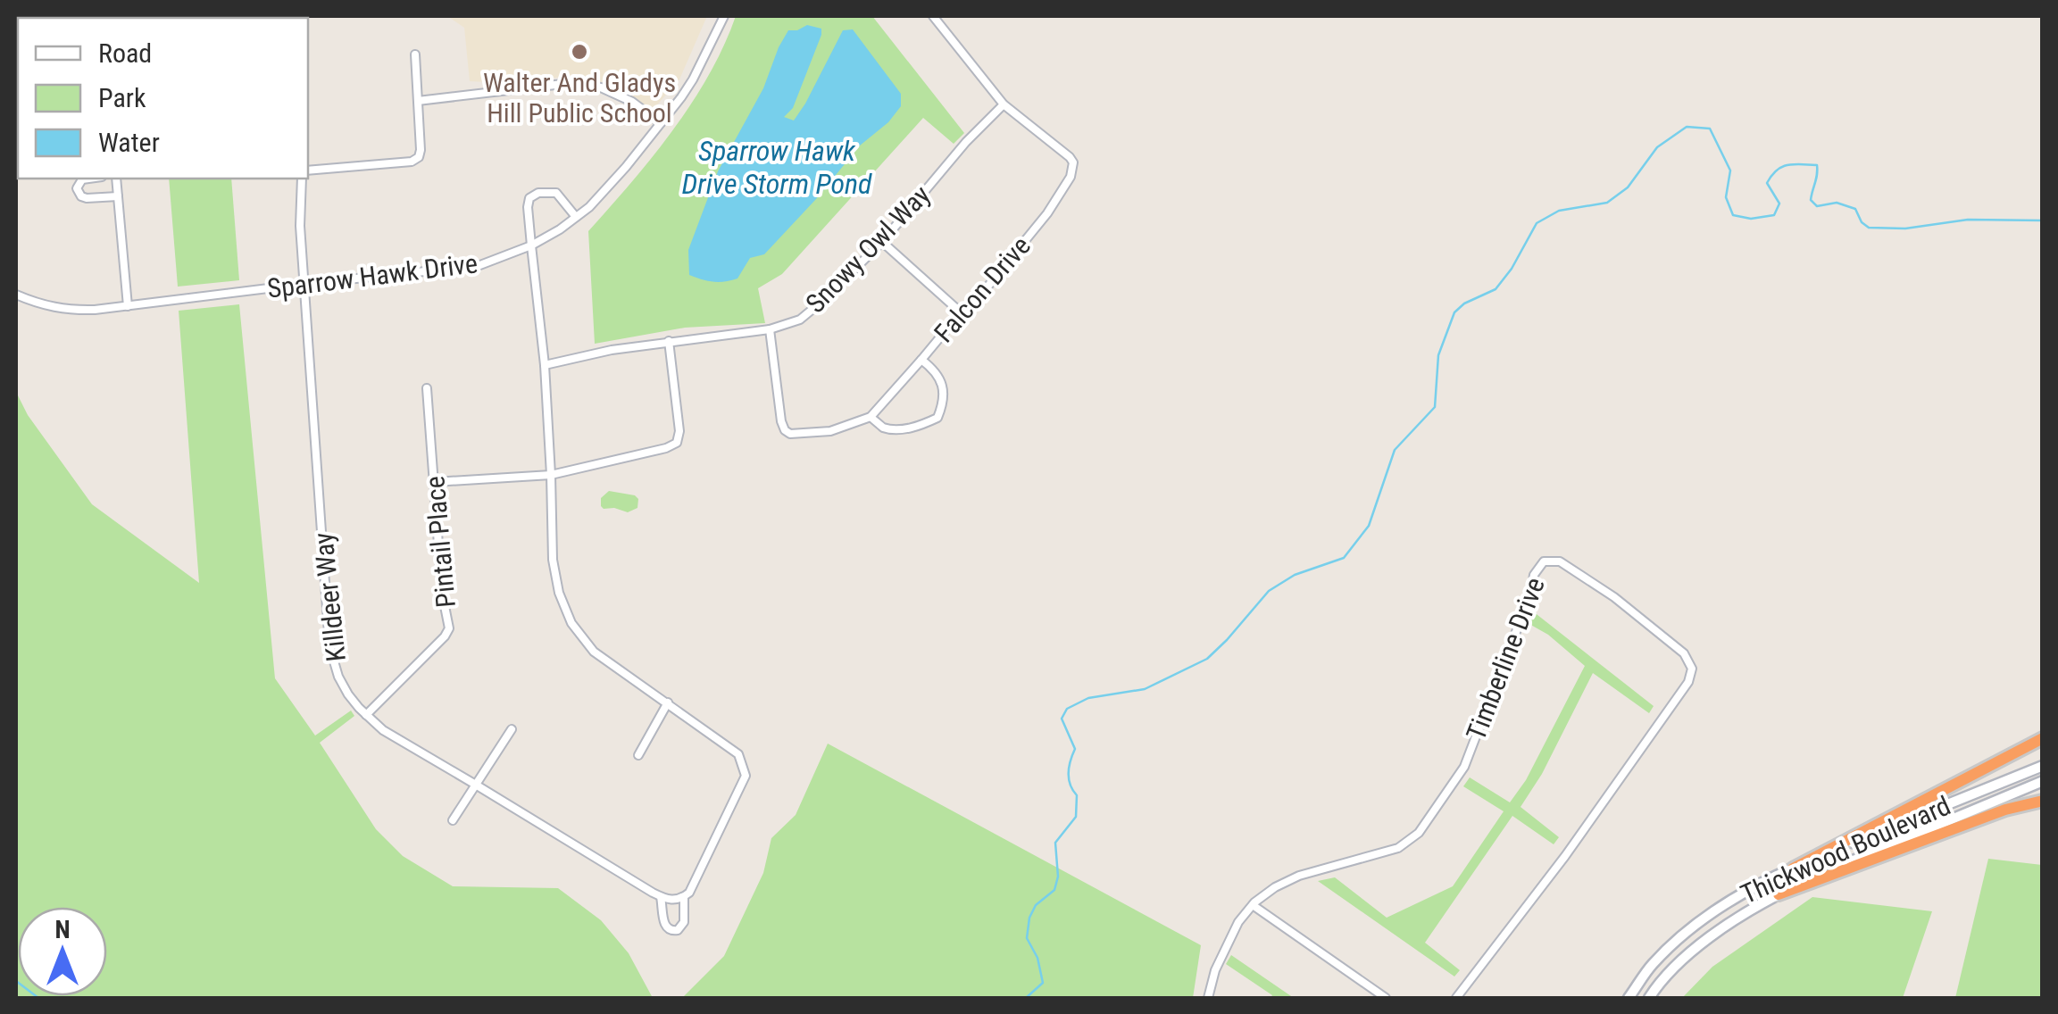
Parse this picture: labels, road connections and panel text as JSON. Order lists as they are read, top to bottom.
{
  "streets": {
    "main road": ["Thickwood Boulevard"],
    "street": [
      "Snowy Owl Way",
      "Sparrow Hawk Drive",
      "Falcon Drive",
      "Pintail Place",
      "Killdeer Way",
      "Timberline Drive"
    ]
  },
  "crossings": [
    ["Snowy Owl Way", "Falcon Drive"],
    ["Sparrow Hawk Drive", "Killdeer Way"],
    ["Pintail Place", "Killdeer Way"]
  ],
  "water": ["Sparrow Hawk Drive Storm Pond"],
  "places": ["Walter And Gladys Hill Public School"],
  "legend": ["Road", "Park", "Water"],
  "north": "top"
}
